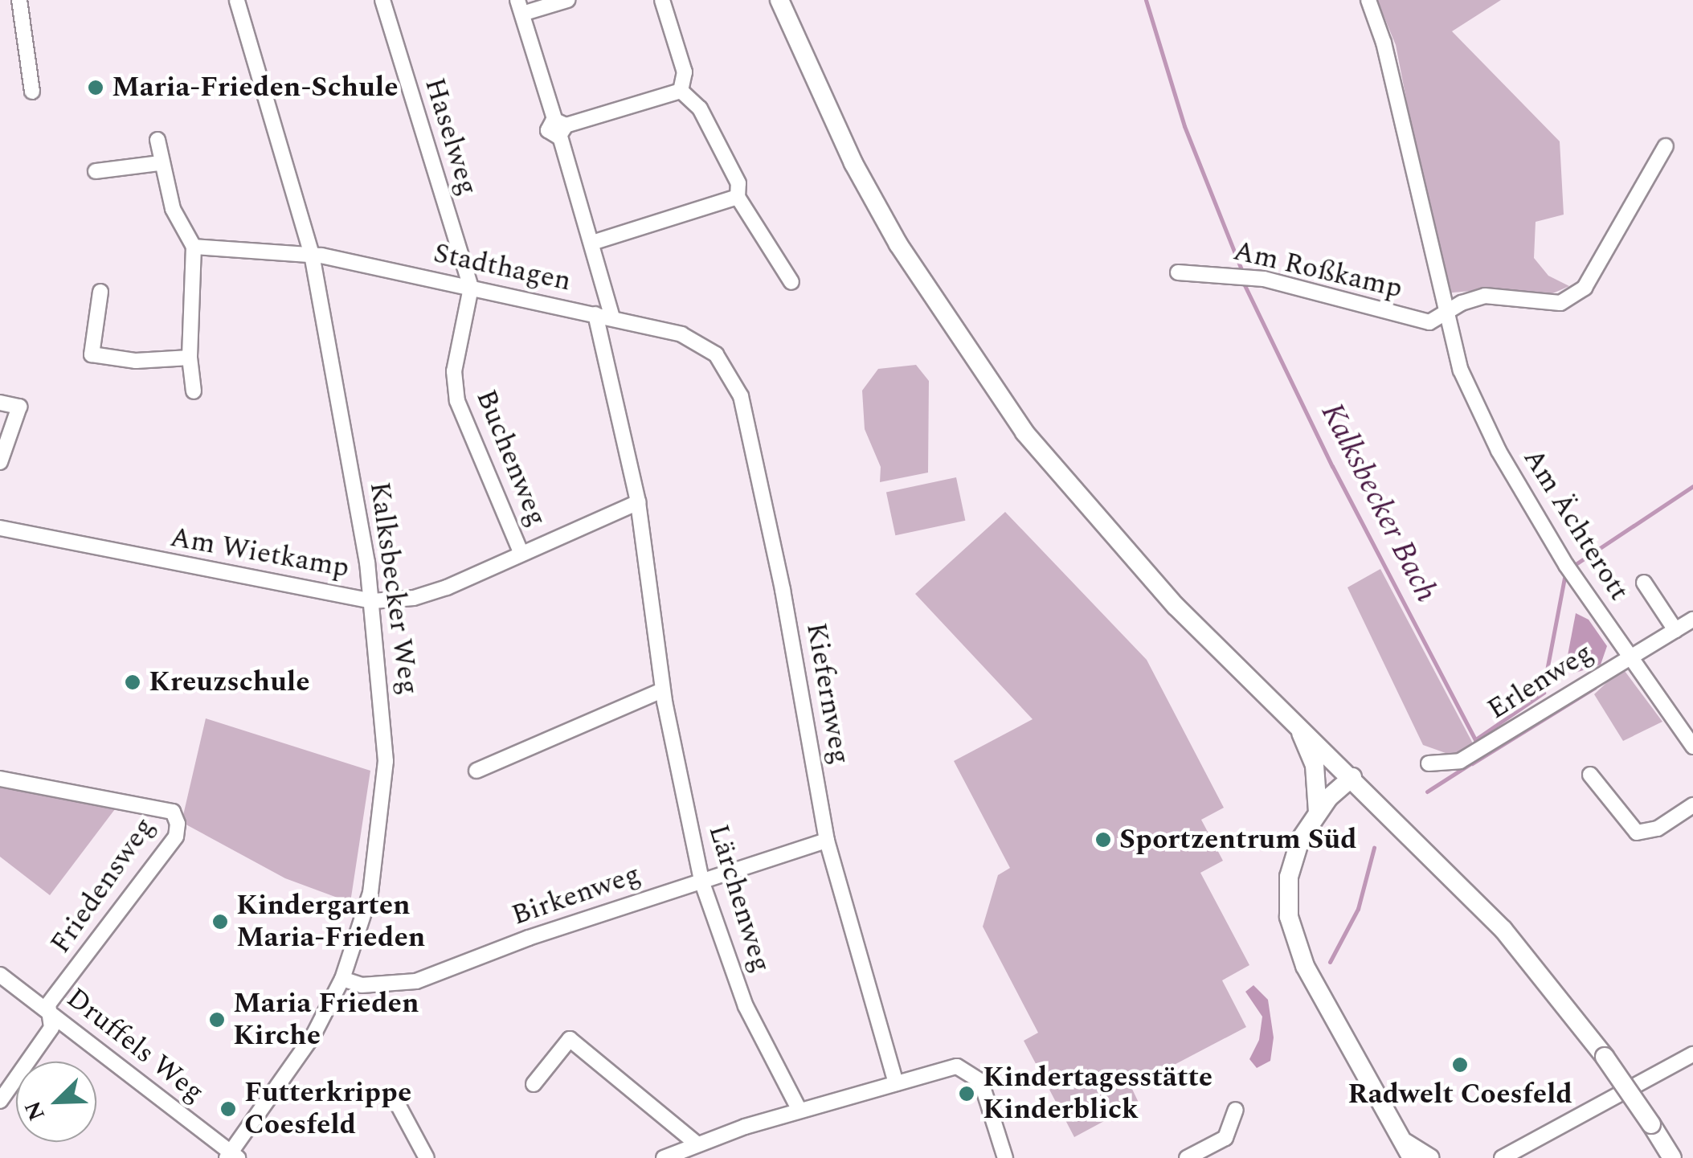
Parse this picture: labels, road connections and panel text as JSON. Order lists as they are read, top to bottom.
{
  "streets": {
    "street": [
      "Haselweg",
      "Stadthagen",
      "Am Roßkamp",
      "Buchenweg",
      "Am Ächterott",
      "Am Wietkamp",
      "Kalksbecker Weg",
      "Erlenweg",
      "Kiefernweg",
      "Friedensweg",
      "Birkenweg",
      "Lärchenweg",
      "Druffels Weg"
    ]
  },
  "crossings": [
    ["Haselweg", "Stadthagen"],
    ["Haselweg", "Buchenweg"],
    ["Stadthagen", "Buchenweg"],
    ["Stadthagen", "Kalksbecker Weg"],
    ["Stadthagen", "Kiefernweg"],
    ["Stadthagen", "Lärchenweg"],
    ["Am Roßkamp", "Am Ächterott"],
    ["Buchenweg", "Am Wietkamp"],
    ["Am Ächterott", "Erlenweg"],
    ["Am Wietkamp", "Kalksbecker Weg"],
    ["Am Wietkamp", "Lärchenweg"],
    ["Kalksbecker Weg", "Birkenweg"],
    ["Kalksbecker Weg", "Druffels Weg"],
    ["Kiefernweg", "Birkenweg"],
    ["Friedensweg", "Druffels Weg"],
    ["Birkenweg", "Lärchenweg"]
  ],
  "water": ["Kalksbecker Bach"],
  "places": [
    "Maria-Frieden-Schule",
    "Kreuzschule",
    "Sportzentrum Süd",
    "Kindergarten Maria-Frieden",
    "Maria Frieden Kirche",
    "Radwelt Coesfeld",
    "Kindertagesstätte Kinderblick",
    "Futterkrippe Coesfeld"
  ],
  "north": "bottom left"
}
